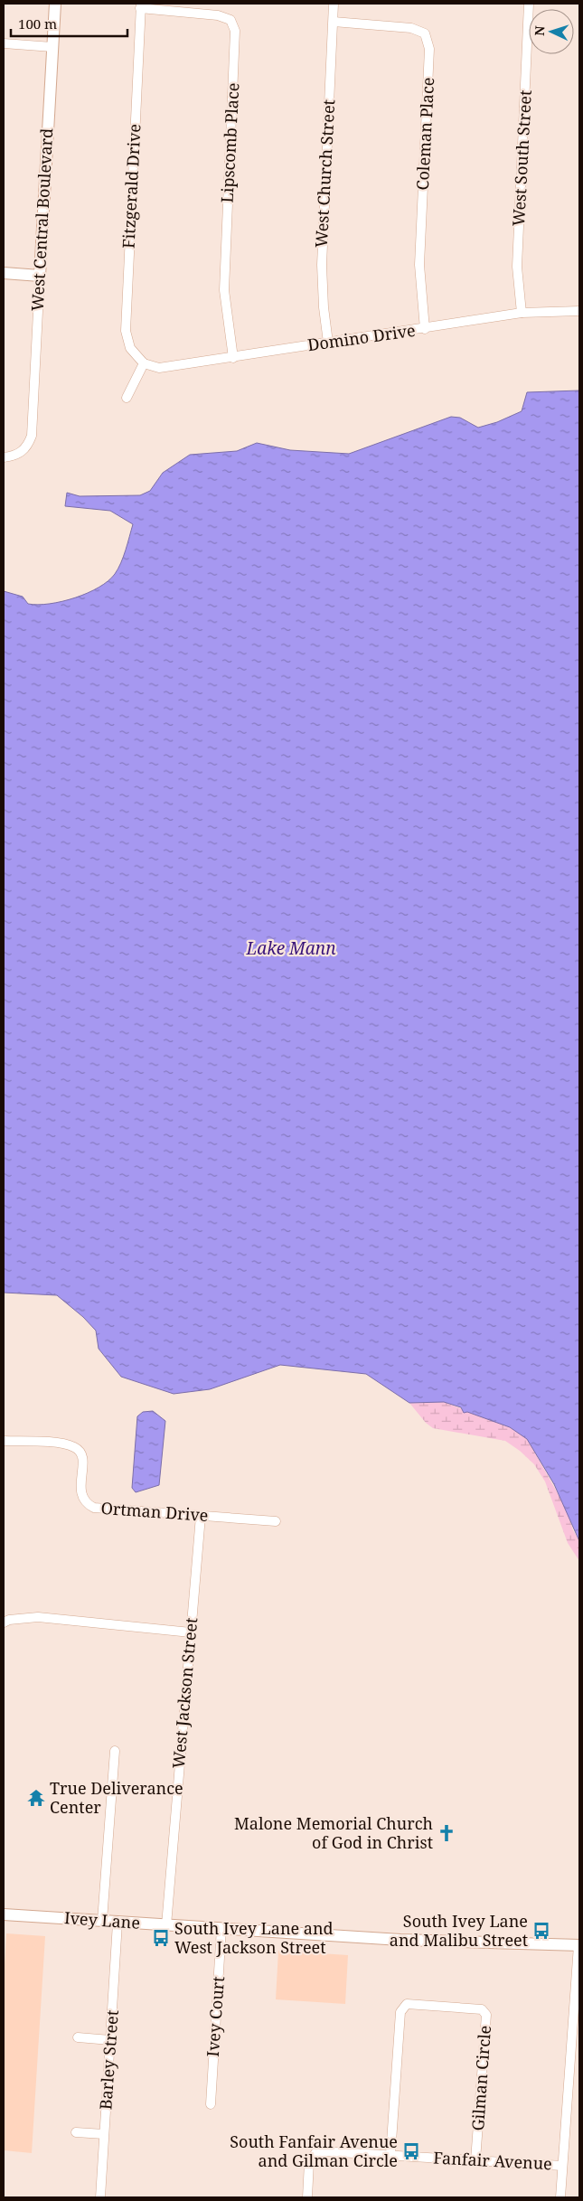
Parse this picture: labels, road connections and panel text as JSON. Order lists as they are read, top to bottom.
{
  "streets": {
    "street": [
      "Coleman Place",
      "Lipscomb Place",
      "West South Street",
      "West Church Street",
      "Fitzgerald Drive",
      "West Central Boulevard",
      "Domino Drive",
      "Ortman Drive",
      "West Jackson Street",
      "Ivey Lane",
      "Ivey Court",
      "Barley Street",
      "Gilman Circle",
      "Fanfair Avenue"
    ]
  },
  "crossings": [
    ["Coleman Place", "West Church Street"],
    ["Coleman Place", "Domino Drive"],
    ["Lipscomb Place", "Fitzgerald Drive"],
    ["Lipscomb Place", "Domino Drive"],
    ["West South Street", "Domino Drive"],
    ["West Church Street", "Domino Drive"],
    ["Fitzgerald Drive", "Domino Drive"],
    ["Ortman Drive", "West Jackson Street"],
    ["West Jackson Street", "Ivey Lane"],
    ["Ivey Lane", "Ivey Court"],
    ["Ivey Lane", "Barley Street"],
    ["Gilman Circle", "Fanfair Avenue"]
  ],
  "water": ["Lake Mann"],
  "places": {
    "temple": ["True Deliverance Center"],
    "church": ["Malone Memorial Church of God in Christ"],
    "bus stop": ["South Ivey Lane and Malibu Street", "South Ivey Lane and West Jackson Street", "South Fanfair Avenue and Gilman Circle"]
  },
  "scale_bar": "100 m",
  "north": "left"
}
